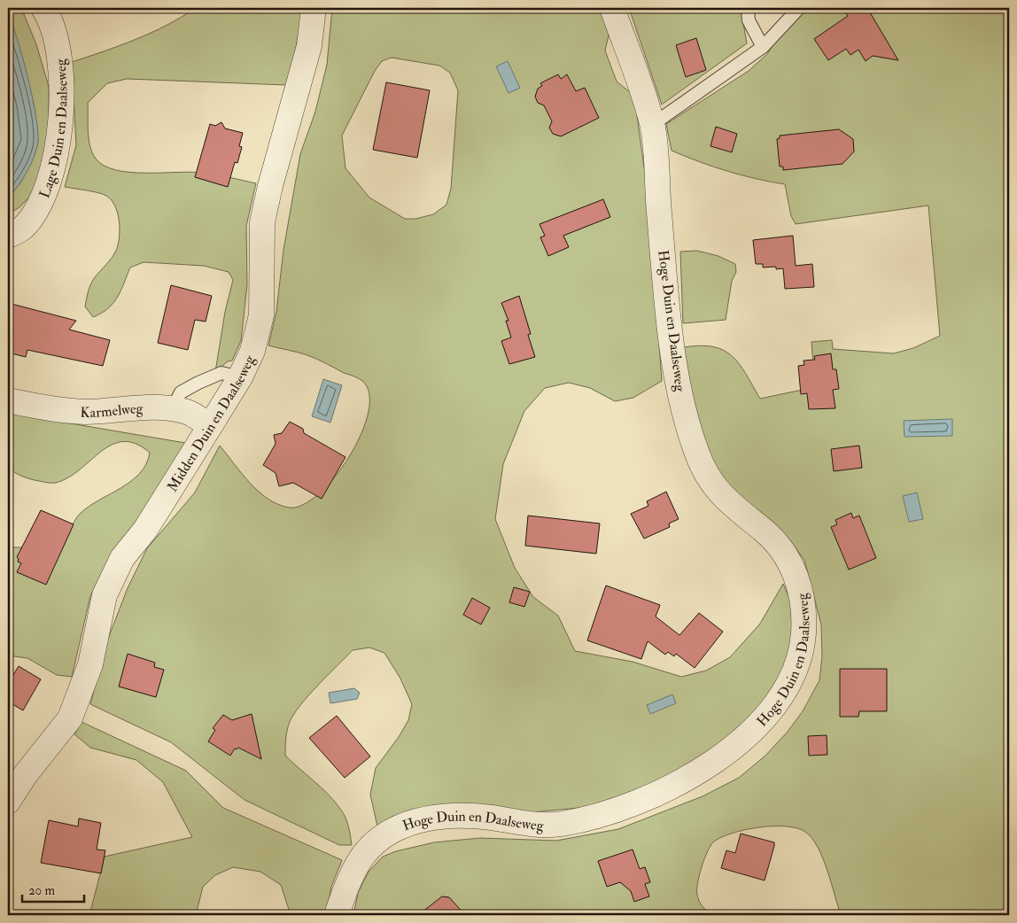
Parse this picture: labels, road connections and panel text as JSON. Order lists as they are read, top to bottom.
{
  "streets": {
    "street": [
      "Lage Duin en Daalseweg",
      "Hoge Duin en Daalseweg",
      "Karmelweg",
      "Midden Duin en Daalseweg"
    ]
  },
  "crossings": [
    ["Karmelweg", "Midden Duin en Daalseweg"]
  ],
  "scale_bar": "20 m"
}
